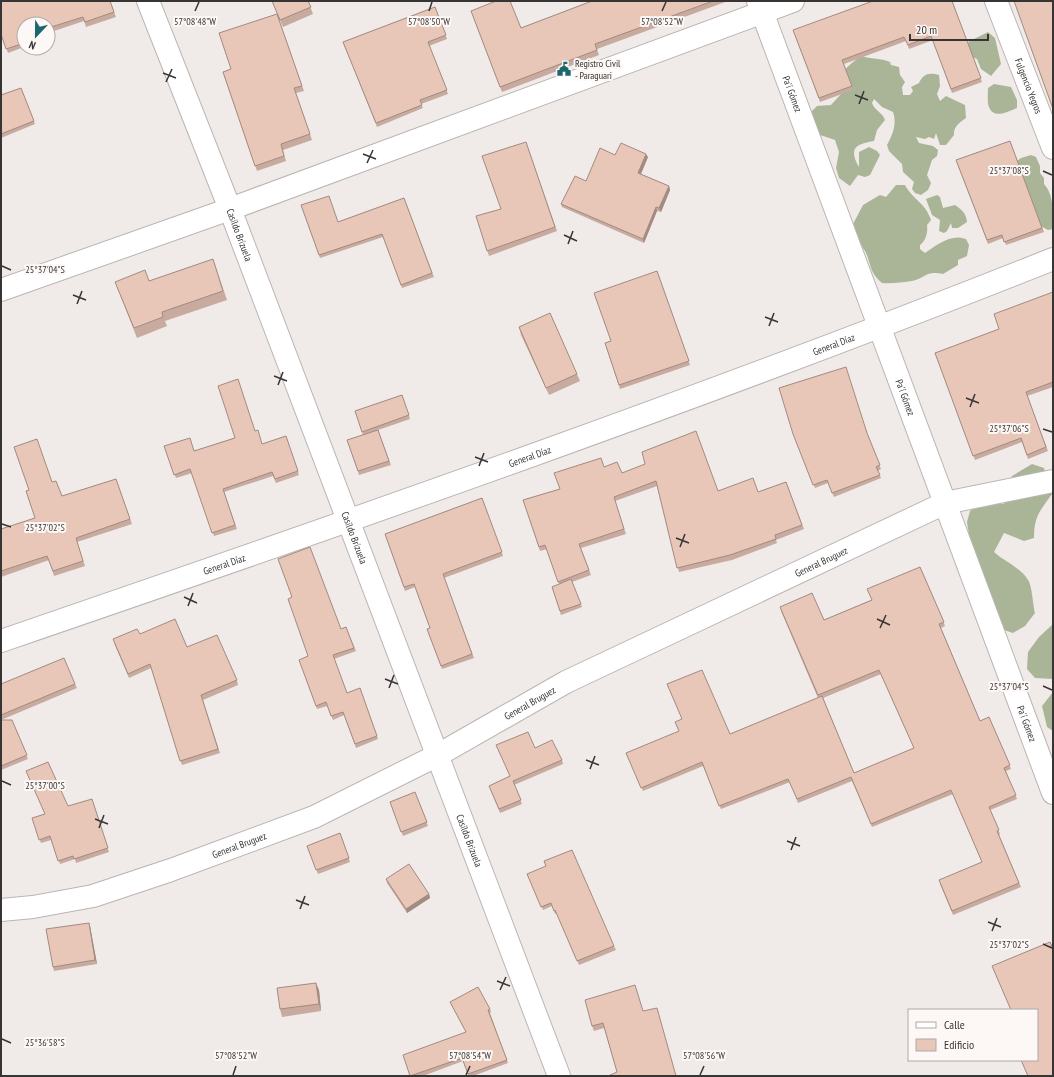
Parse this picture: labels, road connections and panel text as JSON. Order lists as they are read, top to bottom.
{
  "streets": {
    "street": [
      "Fulgencio Yegros",
      "Pa'í Gómez",
      "Casildo Brizuela",
      "General Díaz",
      "General Bruguez"
    ]
  },
  "crossings": [
    ["Pa'í Gómez", "General Díaz"],
    ["Pa'í Gómez", "General Bruguez"],
    ["Casildo Brizuela", "General Díaz"],
    ["Casildo Brizuela", "General Bruguez"]
  ],
  "places": {
    "public building": ["Registro Civil - Paraguari"]
  },
  "legend": ["Calle", "Edificio"],
  "scale_bar": "20 m",
  "north": "bottom",
  "coordinates": [
    "57°08'52\"W",
    "57°08'48\"W",
    "57°08'50\"W",
    "25°37'08\"S",
    "25°37'04\"S",
    "25°37'06\"S",
    "25°37'02\"S",
    "25°37'00\"S",
    "25°36'58\"S",
    "57°08'54\"W",
    "57°08'56\"W"
  ]
}
